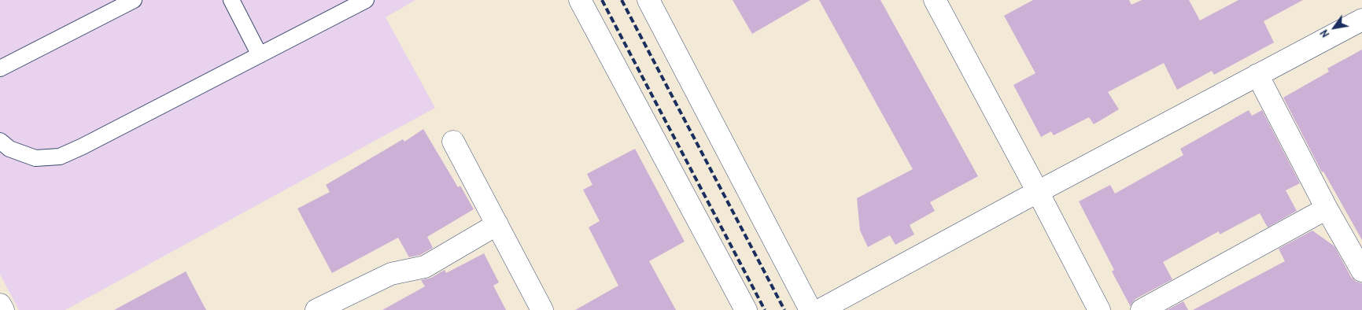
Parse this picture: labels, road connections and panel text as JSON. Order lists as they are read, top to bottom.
{
  "north": "bottom left"
}
